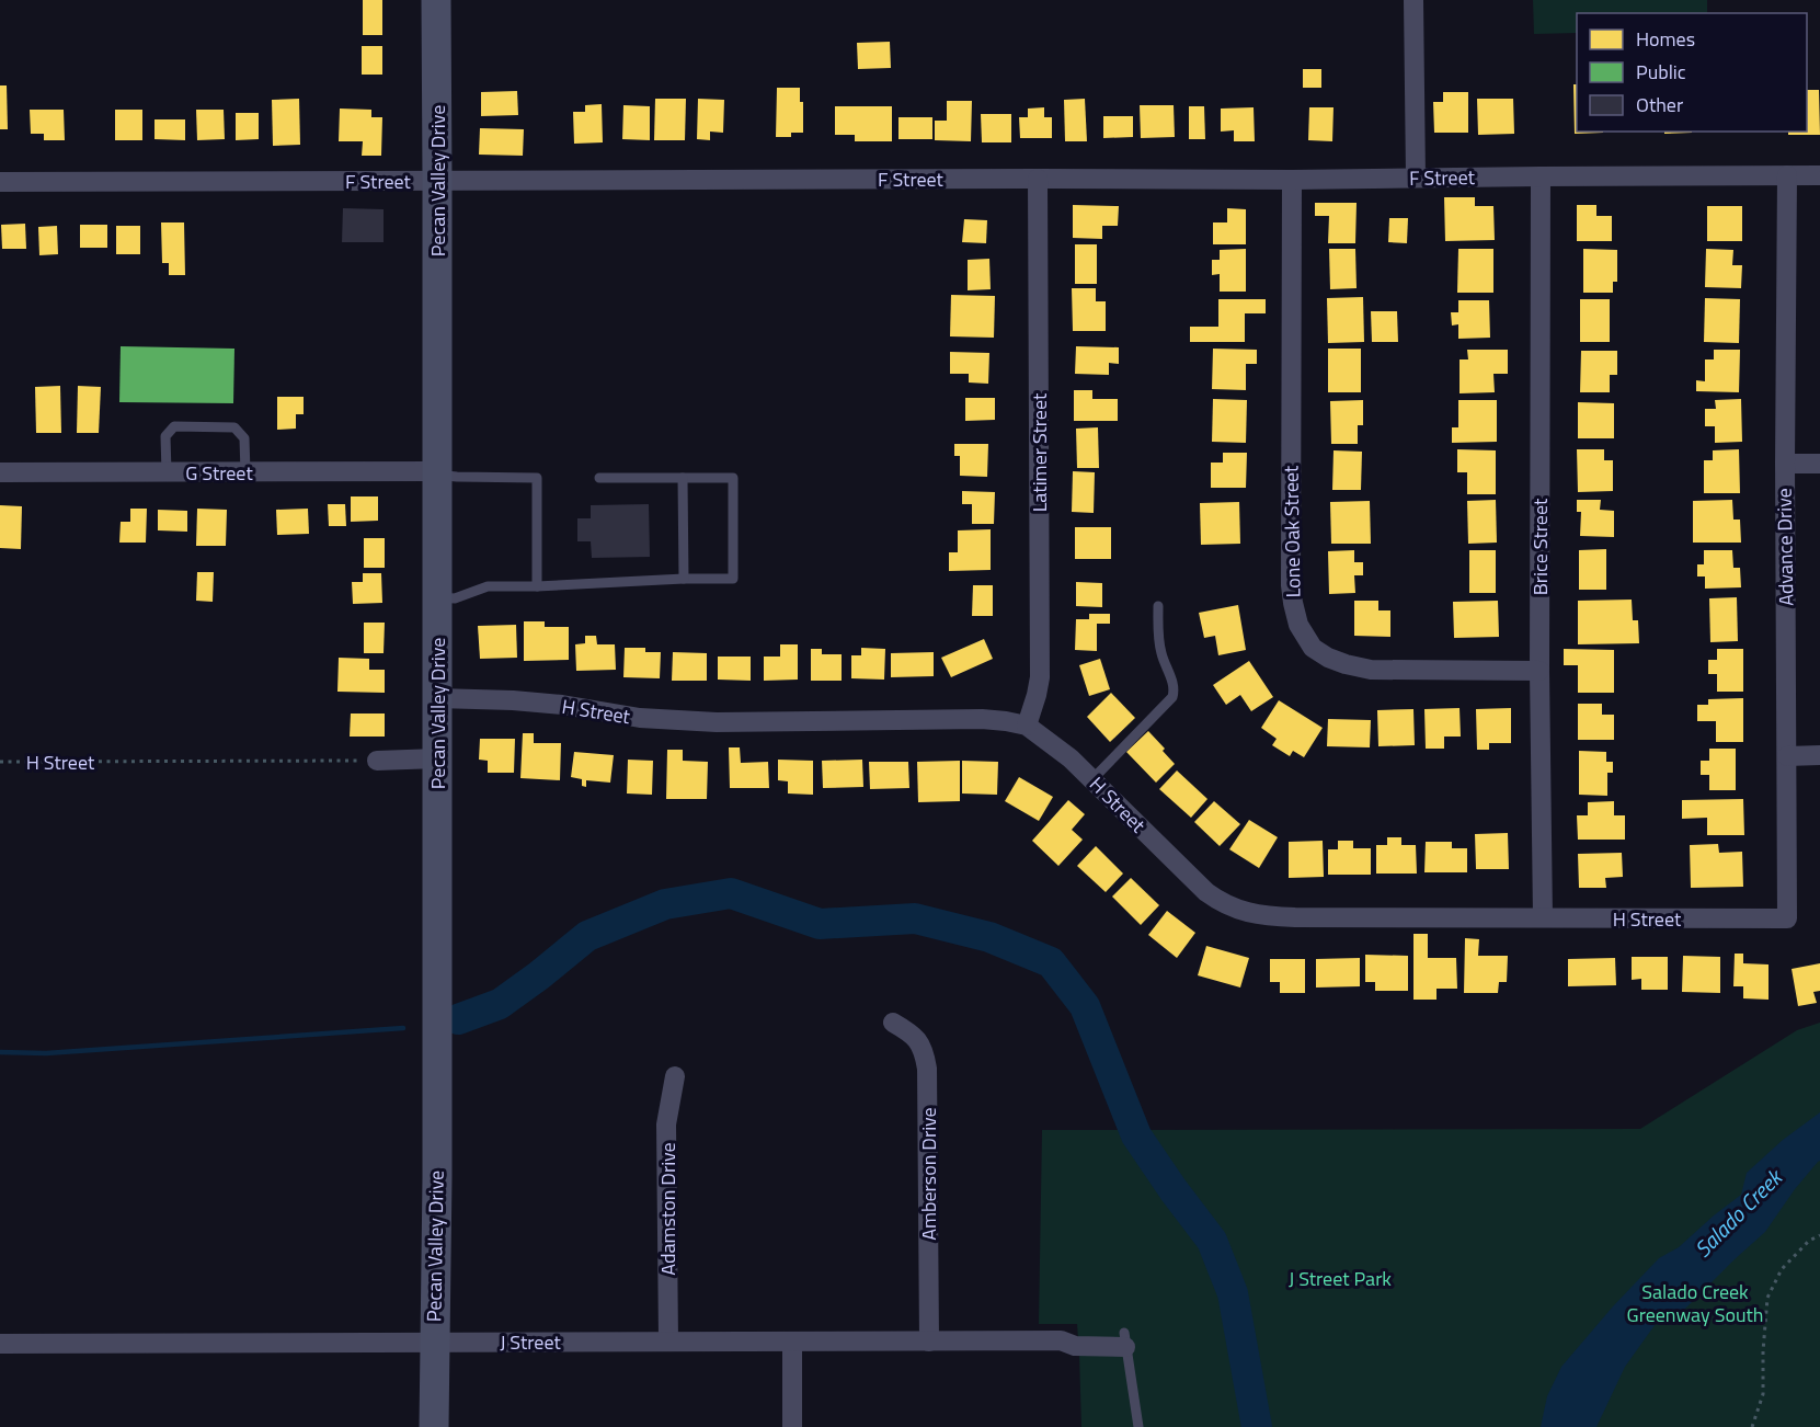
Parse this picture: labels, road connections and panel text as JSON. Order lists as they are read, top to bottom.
{
  "streets": {
    "main road": ["Pecan Valley Drive"],
    "street": [
      "F Street",
      "Latimer Street",
      "G Street",
      "Lone Oak Street",
      "Brice Street",
      "Advance Drive",
      "H Street",
      "Amberson Drive",
      "Adamston Drive",
      "J Street"
    ]
  },
  "crossings": [
    ["F Street", "Pecan Valley Drive"],
    ["F Street", "Latimer Street"],
    ["F Street", "Lone Oak Street"],
    ["F Street", "Brice Street"],
    ["F Street", "Advance Drive"],
    ["Pecan Valley Drive", "G Street"],
    ["Pecan Valley Drive", "H Street"],
    ["Pecan Valley Drive", "J Street"],
    ["Latimer Street", "H Street"],
    ["Lone Oak Street", "Brice Street"],
    ["Brice Street", "H Street"],
    ["Advance Drive", "H Street"],
    ["Amberson Drive", "J Street"],
    ["Adamston Drive", "J Street"]
  ],
  "water": ["Salado Creek"],
  "parks": ["J Street Park", "Salado Creek Greenway South"],
  "legend": ["Homes", "Public", "Other"]
}
